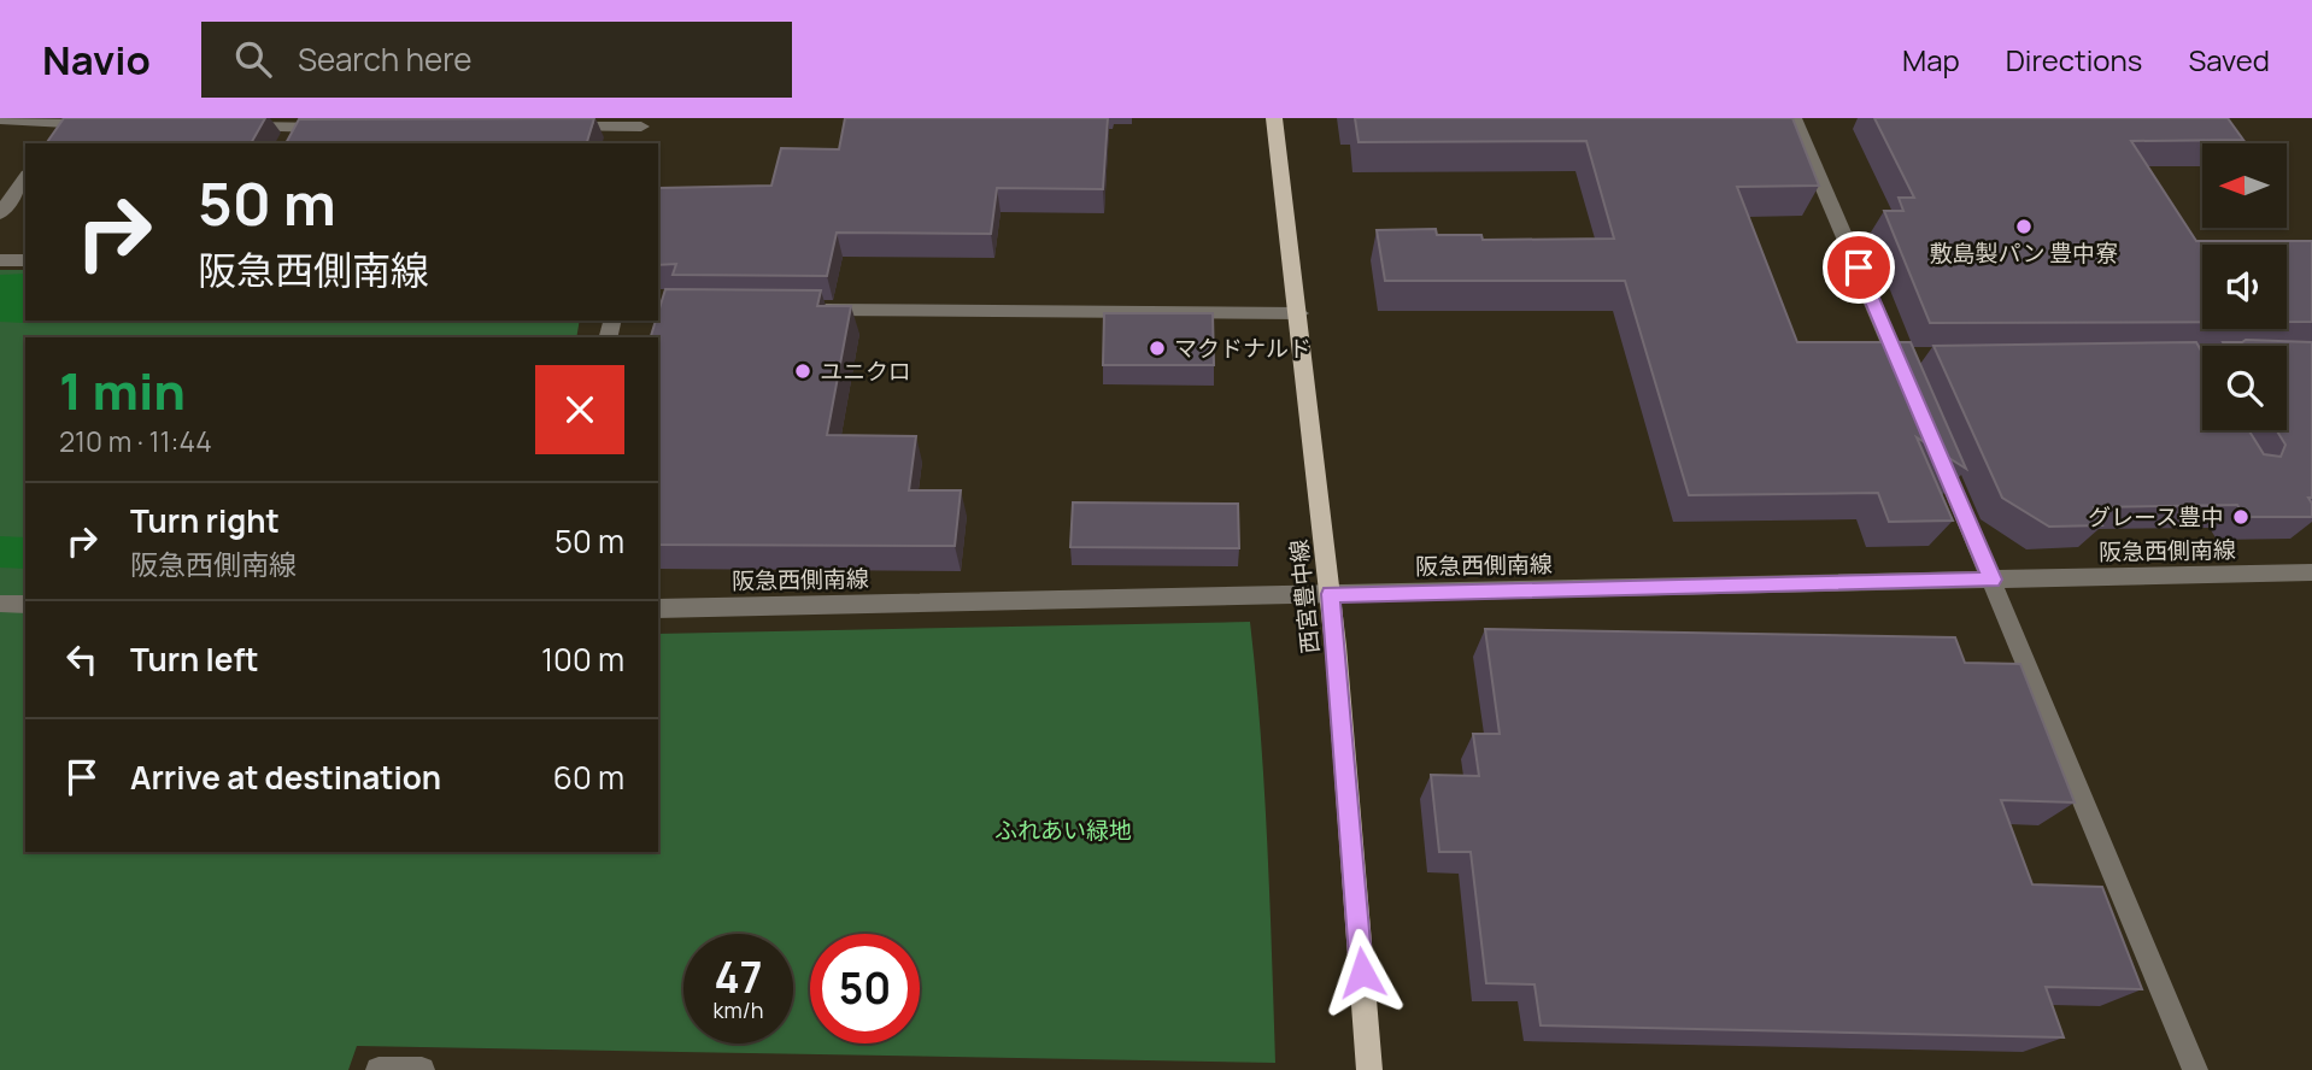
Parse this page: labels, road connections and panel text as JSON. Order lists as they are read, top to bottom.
{
  "streets": {
    "main road": ["西宮豊中線"],
    "street": ["阪急西側南線"]
  },
  "crossings": [
    ["阪急西側南線", "西宮豊中線"]
  ],
  "parks": ["ふれあい緑地"],
  "places": [
    "敷島製パン 豊中寮",
    "マクドナルド",
    "ユニクロ",
    "グレース豊中"
  ],
  "north": "left",
  "page": {
    "header": "Navio",
    "search": "Search here",
    "nav": ["Map", "Directions", "Saved"],
    "turn": ["50 m", "阪急西側南線"],
    "heading": ["1 min", "210 m · 11:44"],
    "list": [
      {
        "name": "Turn right",
        "note": "阪急西側南線",
        "value": "50 m"
      },
      {
        "name": "Turn left",
        "value": "100 m"
      },
      {
        "name": "Arrive at destination",
        "value": "60 m"
      }
    ],
    "speed": "47 km/h",
    "limit": "50"
  }
}
